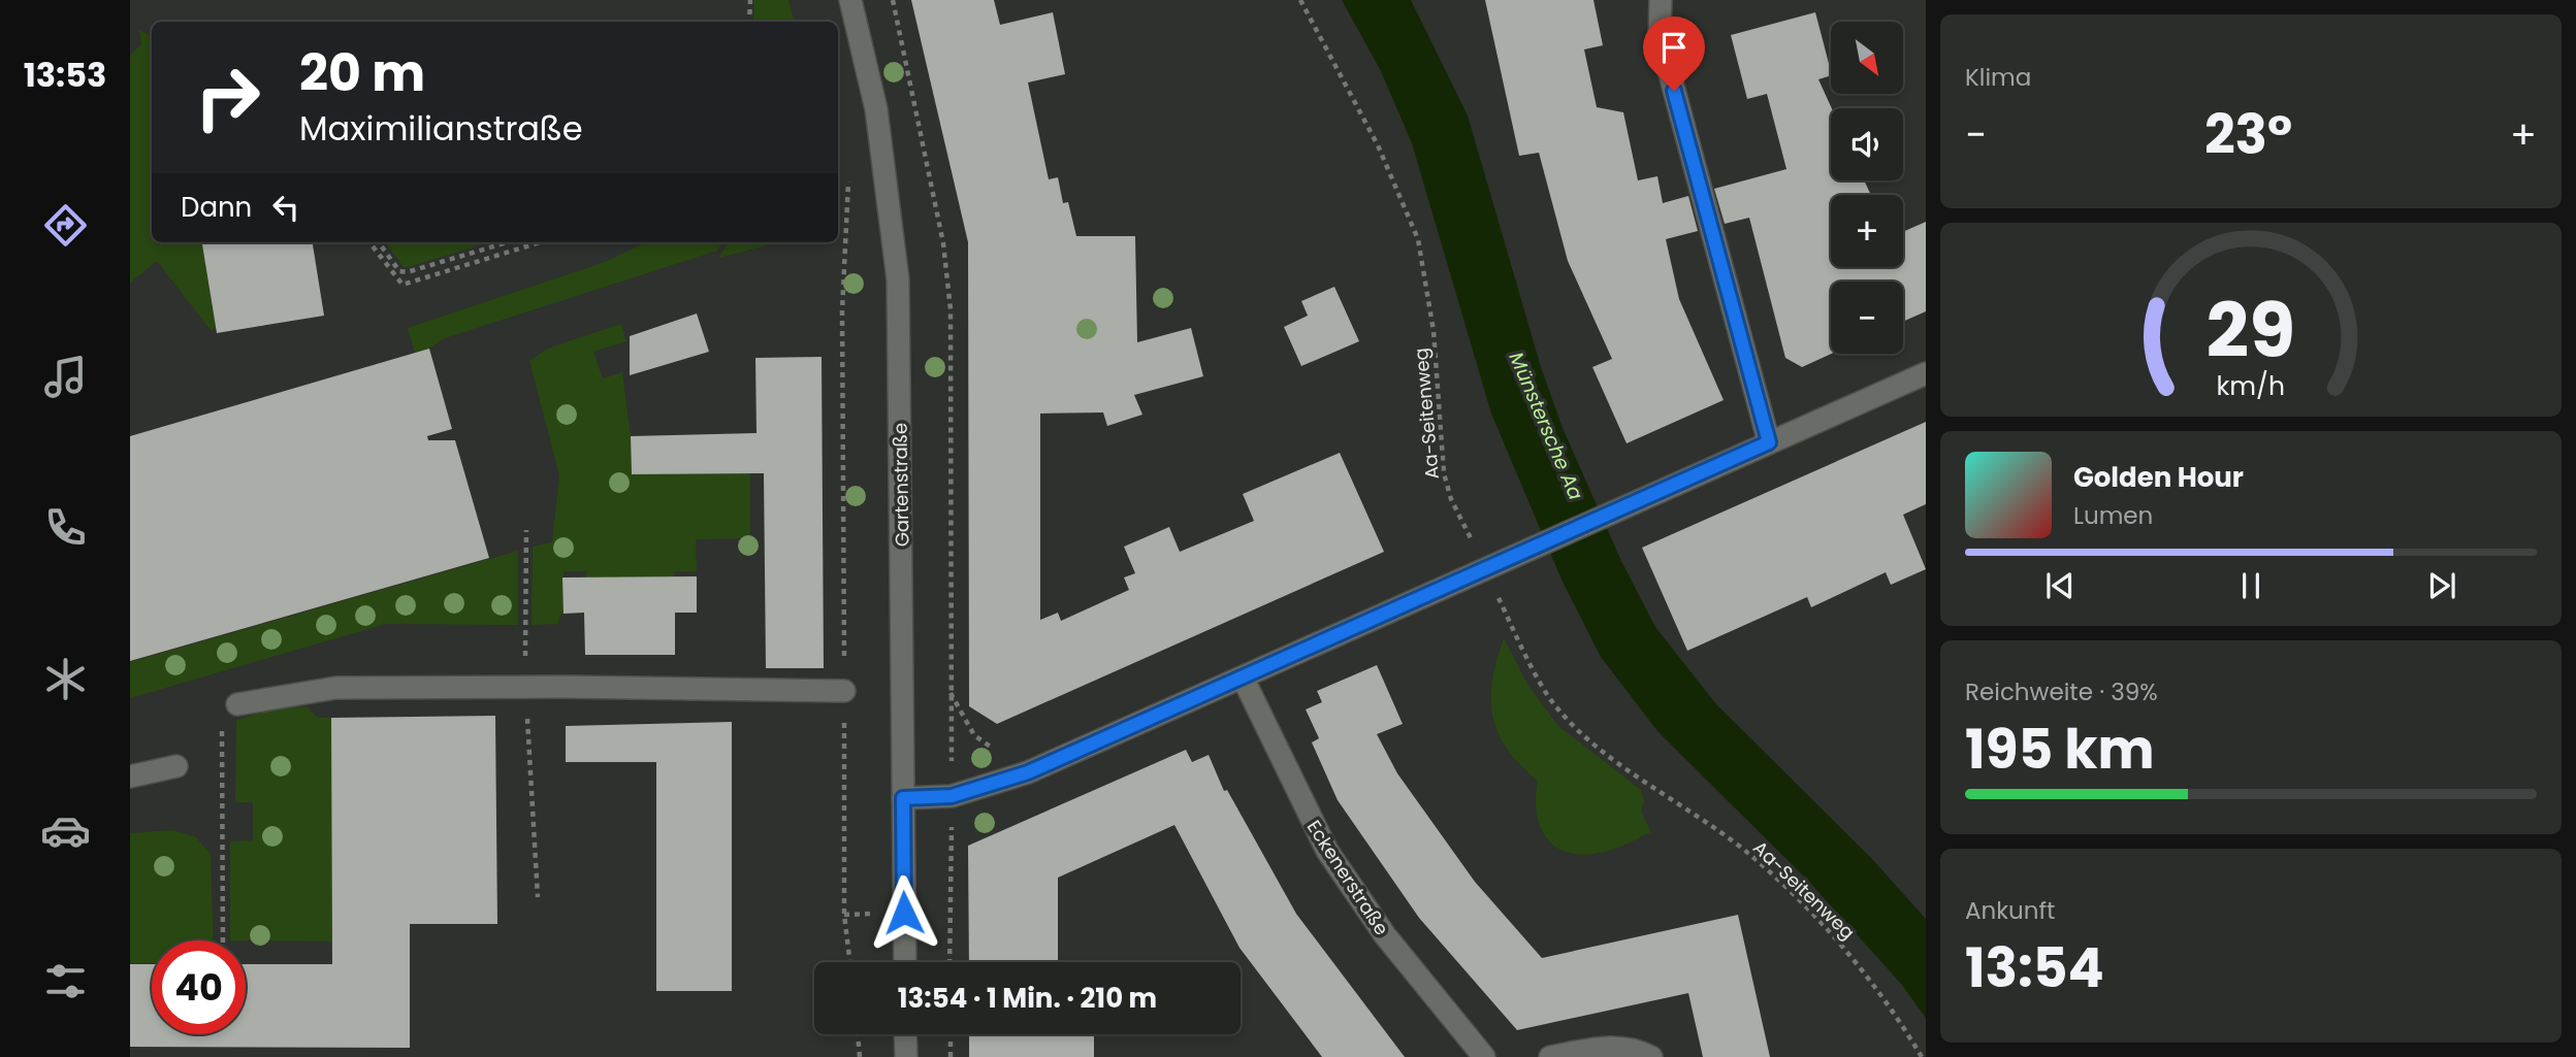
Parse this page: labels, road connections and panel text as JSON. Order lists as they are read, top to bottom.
{
  "streets": {
    "street": ["Gartenstraße", "Eckenerstraße"],
    "path": ["Aa-Seitenweg"]
  },
  "water": ["Münstersche Aa"],
  "north": "bottom right",
  "page": {
    "tabs": "13:53",
    "tile": [
      "Klima",
      ["Reichweite · 39%", "195 km"],
      ["Ankunft", "13:54"]
    ],
    "map_buttons": ["+", "−"],
    "turn": ["20 m", "Maximilianstraße"],
    "heat": ["−", "23°", "+"],
    "then": "Dann",
    "song": ["Golden Hour", "Lumen"],
    "limit": "40",
    "trip": "13:54 · 1 Min. · 210 m",
    "gauge": ["29", "km/h"]
  }
}
